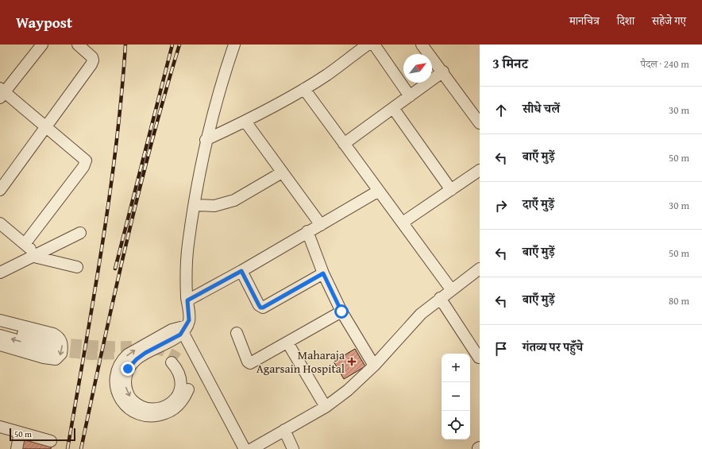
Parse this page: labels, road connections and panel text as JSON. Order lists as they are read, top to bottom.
{
  "places": {
    "health": ["Maharaja Agarsain Hospital"]
  },
  "scale_bar": "50 m",
  "north": "top right",
  "page": {
    "header": "Waypost",
    "nav": ["मानचित्र", "दिशा", "सहेजे गए"],
    "heading": ["3 मिनट", "पैदल · 240 m"],
    "list": [
      ["सीधे चलें", "30 m"],
      ["बाएँ मुड़ें", "50 m"],
      ["दाएँ मुड़ें", "30 m"],
      ["बाएँ मुड़ें", "50 m"],
      ["बाएँ मुड़ें", "80 m"],
      "गंतव्य पर पहुँचे"
    ],
    "map_buttons": ["+", "−"],
    "scale": "50 m"
  }
}
